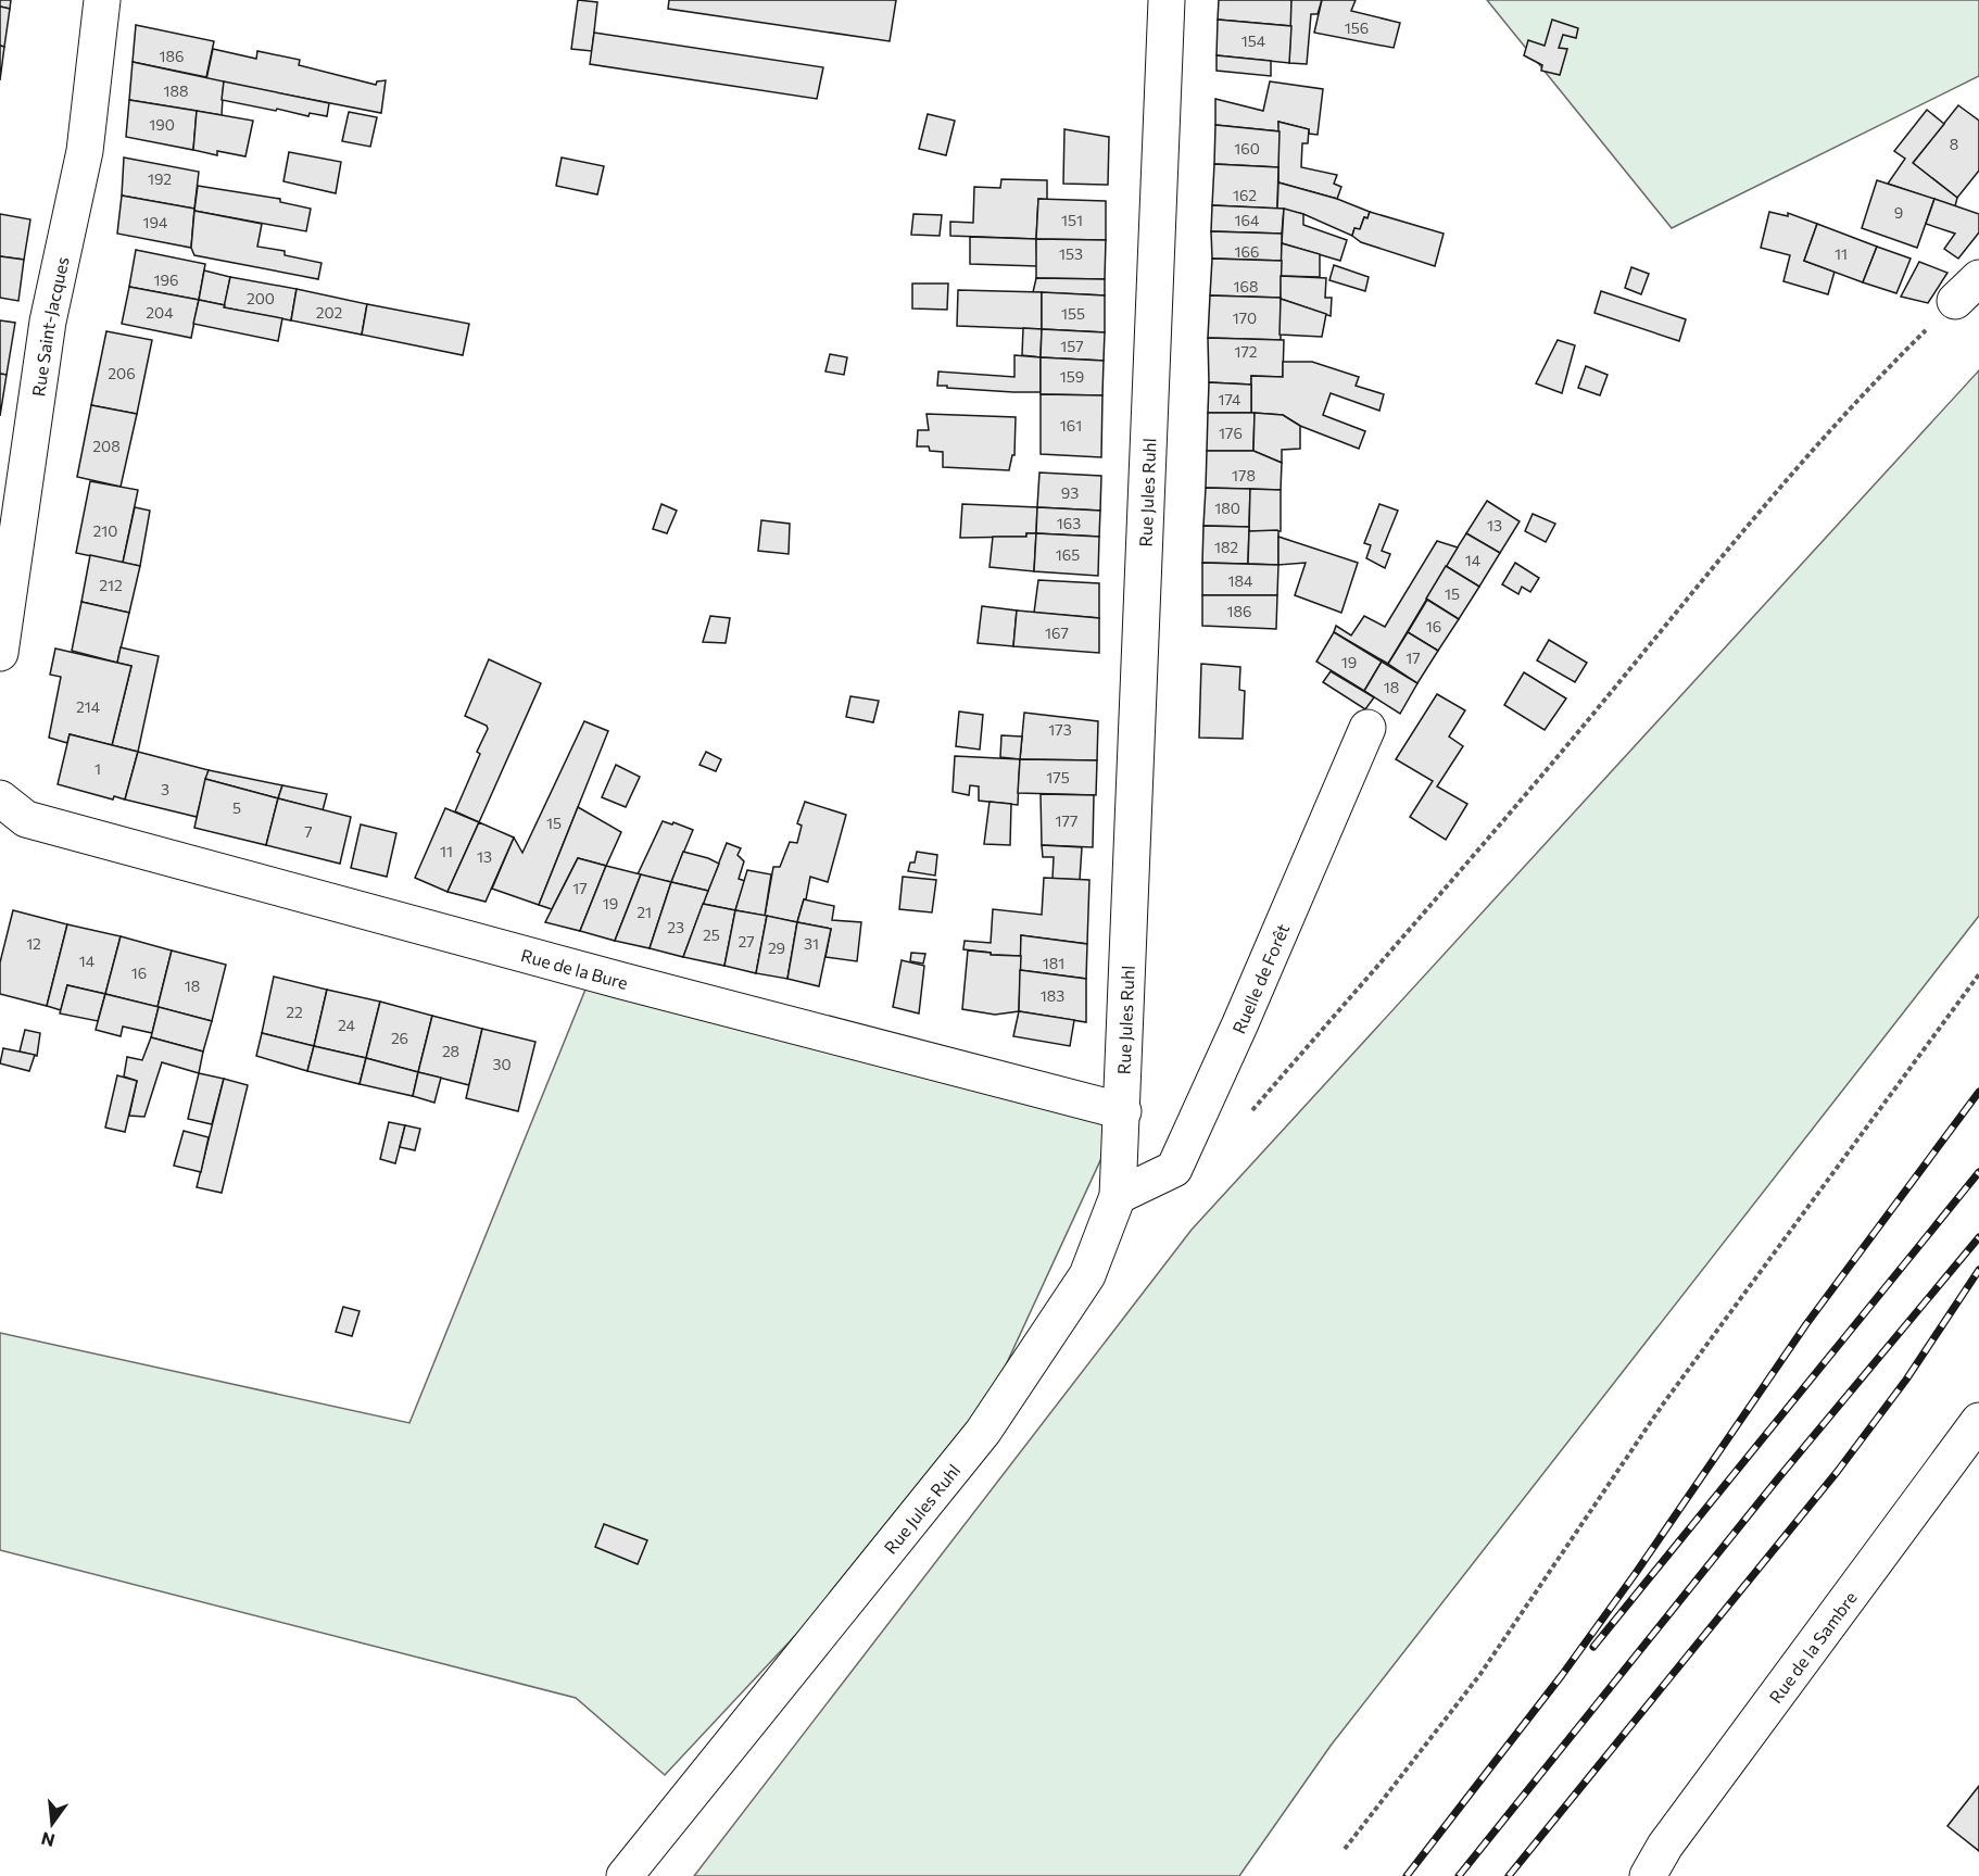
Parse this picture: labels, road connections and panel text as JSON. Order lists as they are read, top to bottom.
{
  "streets": {
    "street": [
      "Rue Saint-Jacques",
      "Rue Jules Ruhl",
      "Rue de la Bure",
      "Ruelle de Forêt",
      "Rue de la Sambre"
    ]
  },
  "crossings": [
    ["Rue Jules Ruhl", "Rue de la Bure"],
    ["Rue Jules Ruhl", "Ruelle de Forêt"]
  ],
  "house_numbers": [
    "156",
    "154",
    "186",
    "188",
    "190",
    "8",
    "160",
    "192",
    "162",
    "9",
    "151",
    "164",
    "194",
    "166",
    "153",
    "11",
    "196",
    "168",
    "200",
    "204",
    "202",
    "155",
    "170",
    "157",
    "172",
    "206",
    "159",
    "174",
    "161",
    "176",
    "208",
    "178",
    "93",
    "180",
    "163",
    "13",
    "210",
    "182",
    "165",
    "14",
    "184",
    "212",
    "15",
    "186",
    "16",
    "167",
    "17",
    "19",
    "18",
    "214",
    "173",
    "1",
    "175",
    "3",
    "5",
    "177",
    "15",
    "7",
    "11",
    "13",
    "17",
    "19",
    "21",
    "23",
    "25",
    "27",
    "12",
    "31",
    "29",
    "14",
    "181",
    "16",
    "18",
    "183",
    "22",
    "24",
    "26",
    "28",
    "30"
  ],
  "north": "bottom"
}
